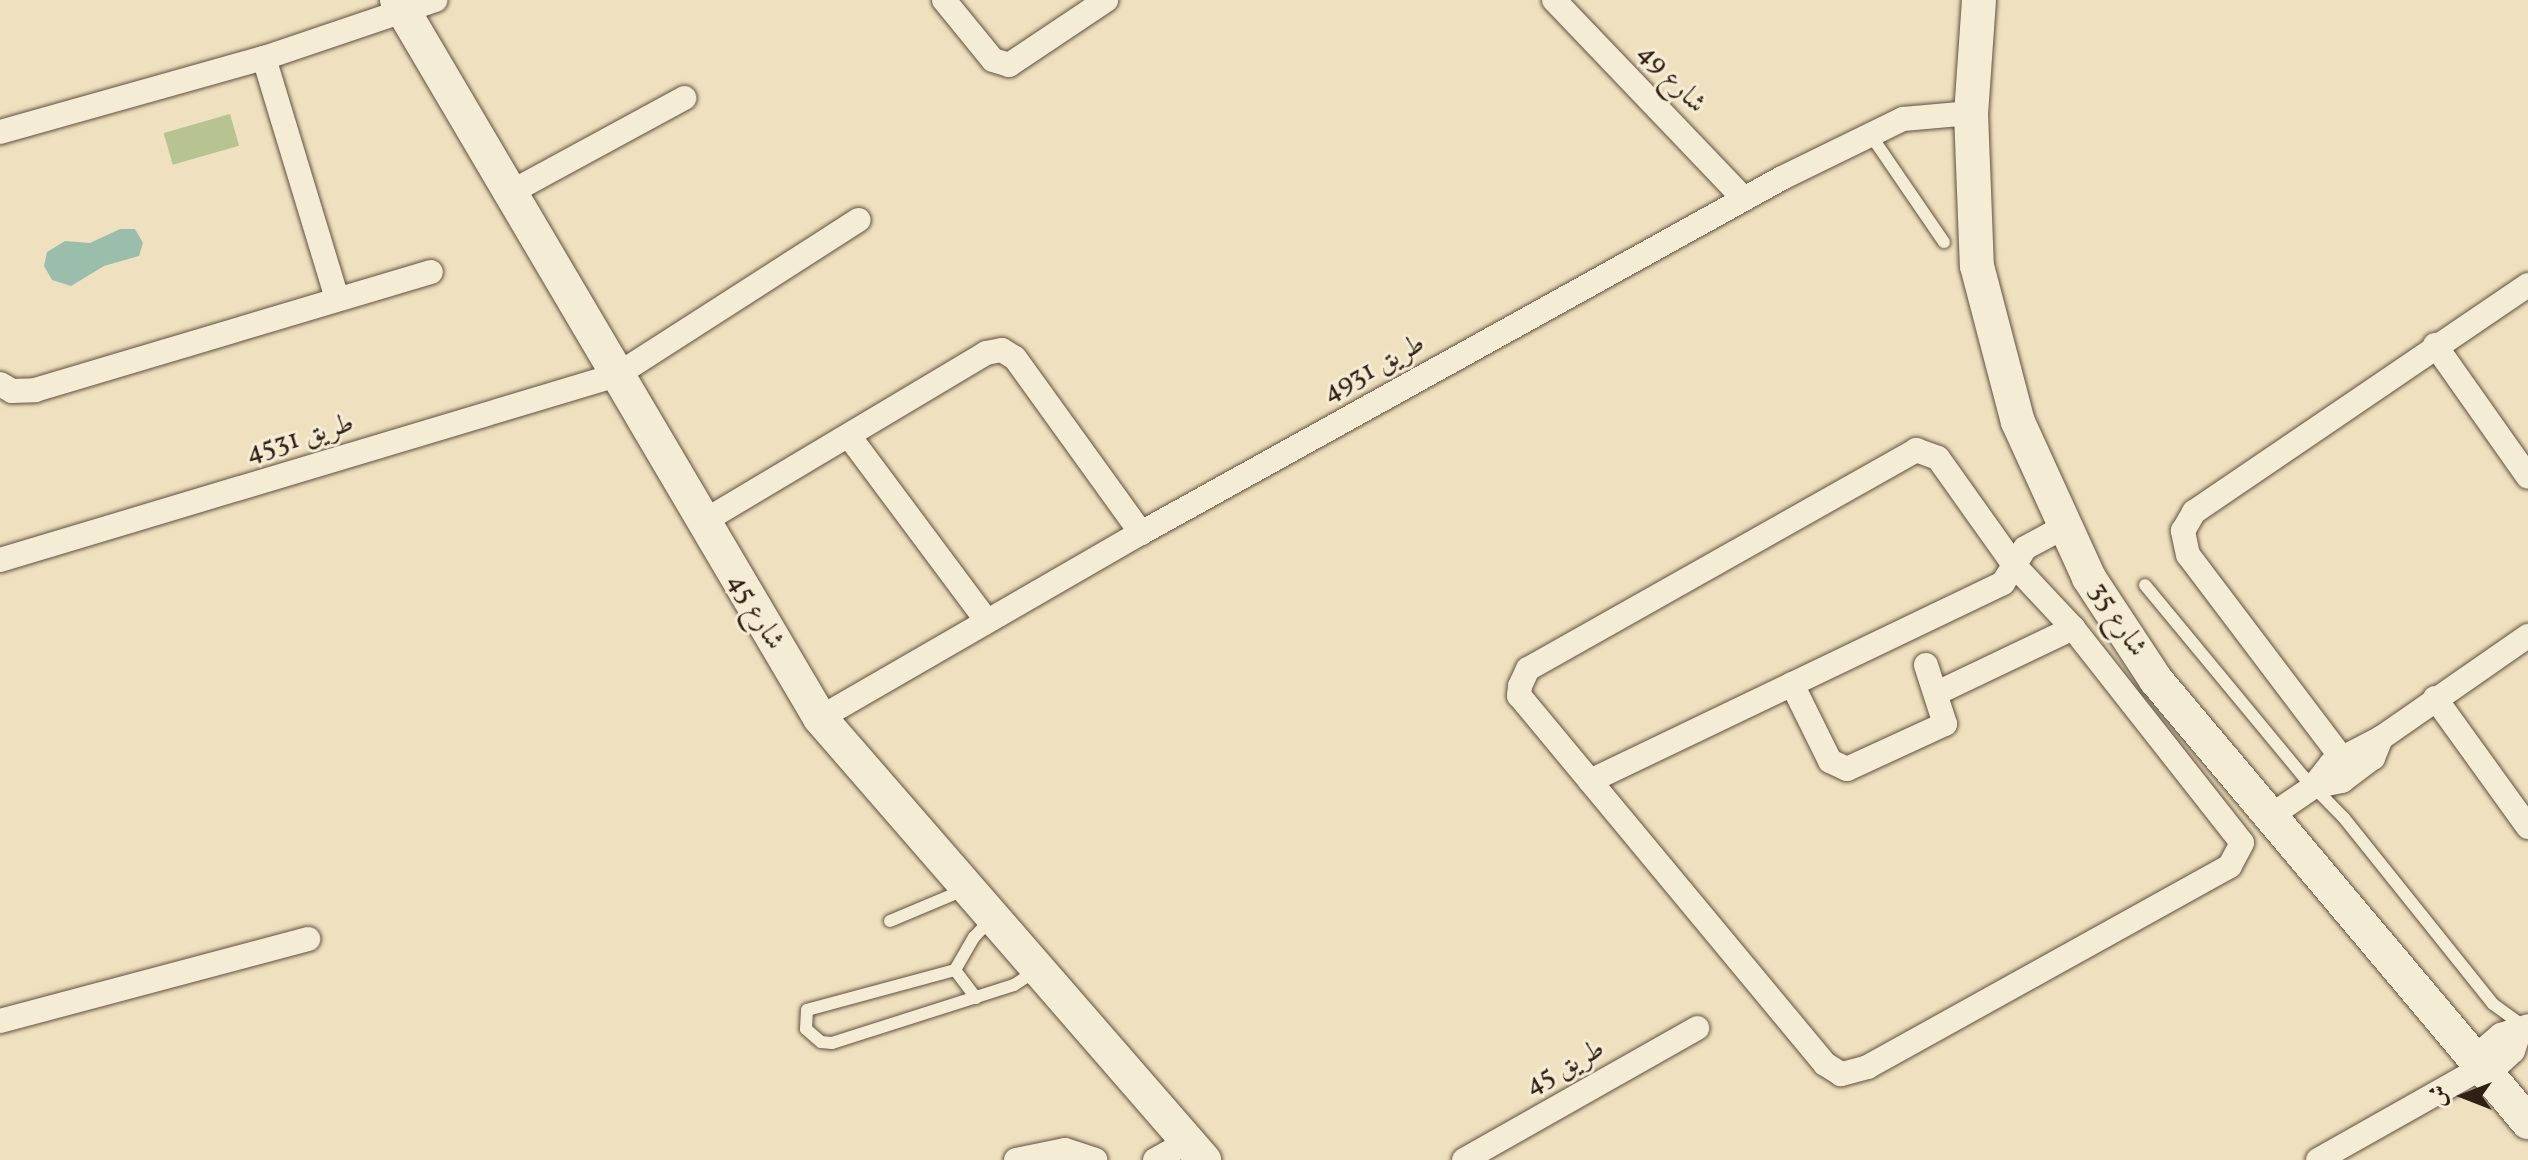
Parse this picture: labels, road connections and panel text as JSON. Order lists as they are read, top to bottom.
{
  "streets": {
    "street": [
      "شارع 49",
      "طريق 4931",
      "طريق 4531",
      "شارع 45",
      "شارع 35",
      "طريق 45"
    ]
  },
  "crossings": [
    ["شارع 49", "طريق 4931"],
    ["طريق 4931", "شارع 45"],
    ["طريق 4931", "شارع 35"],
    ["طريق 4531", "شارع 45"]
  ],
  "north": "left"
}
